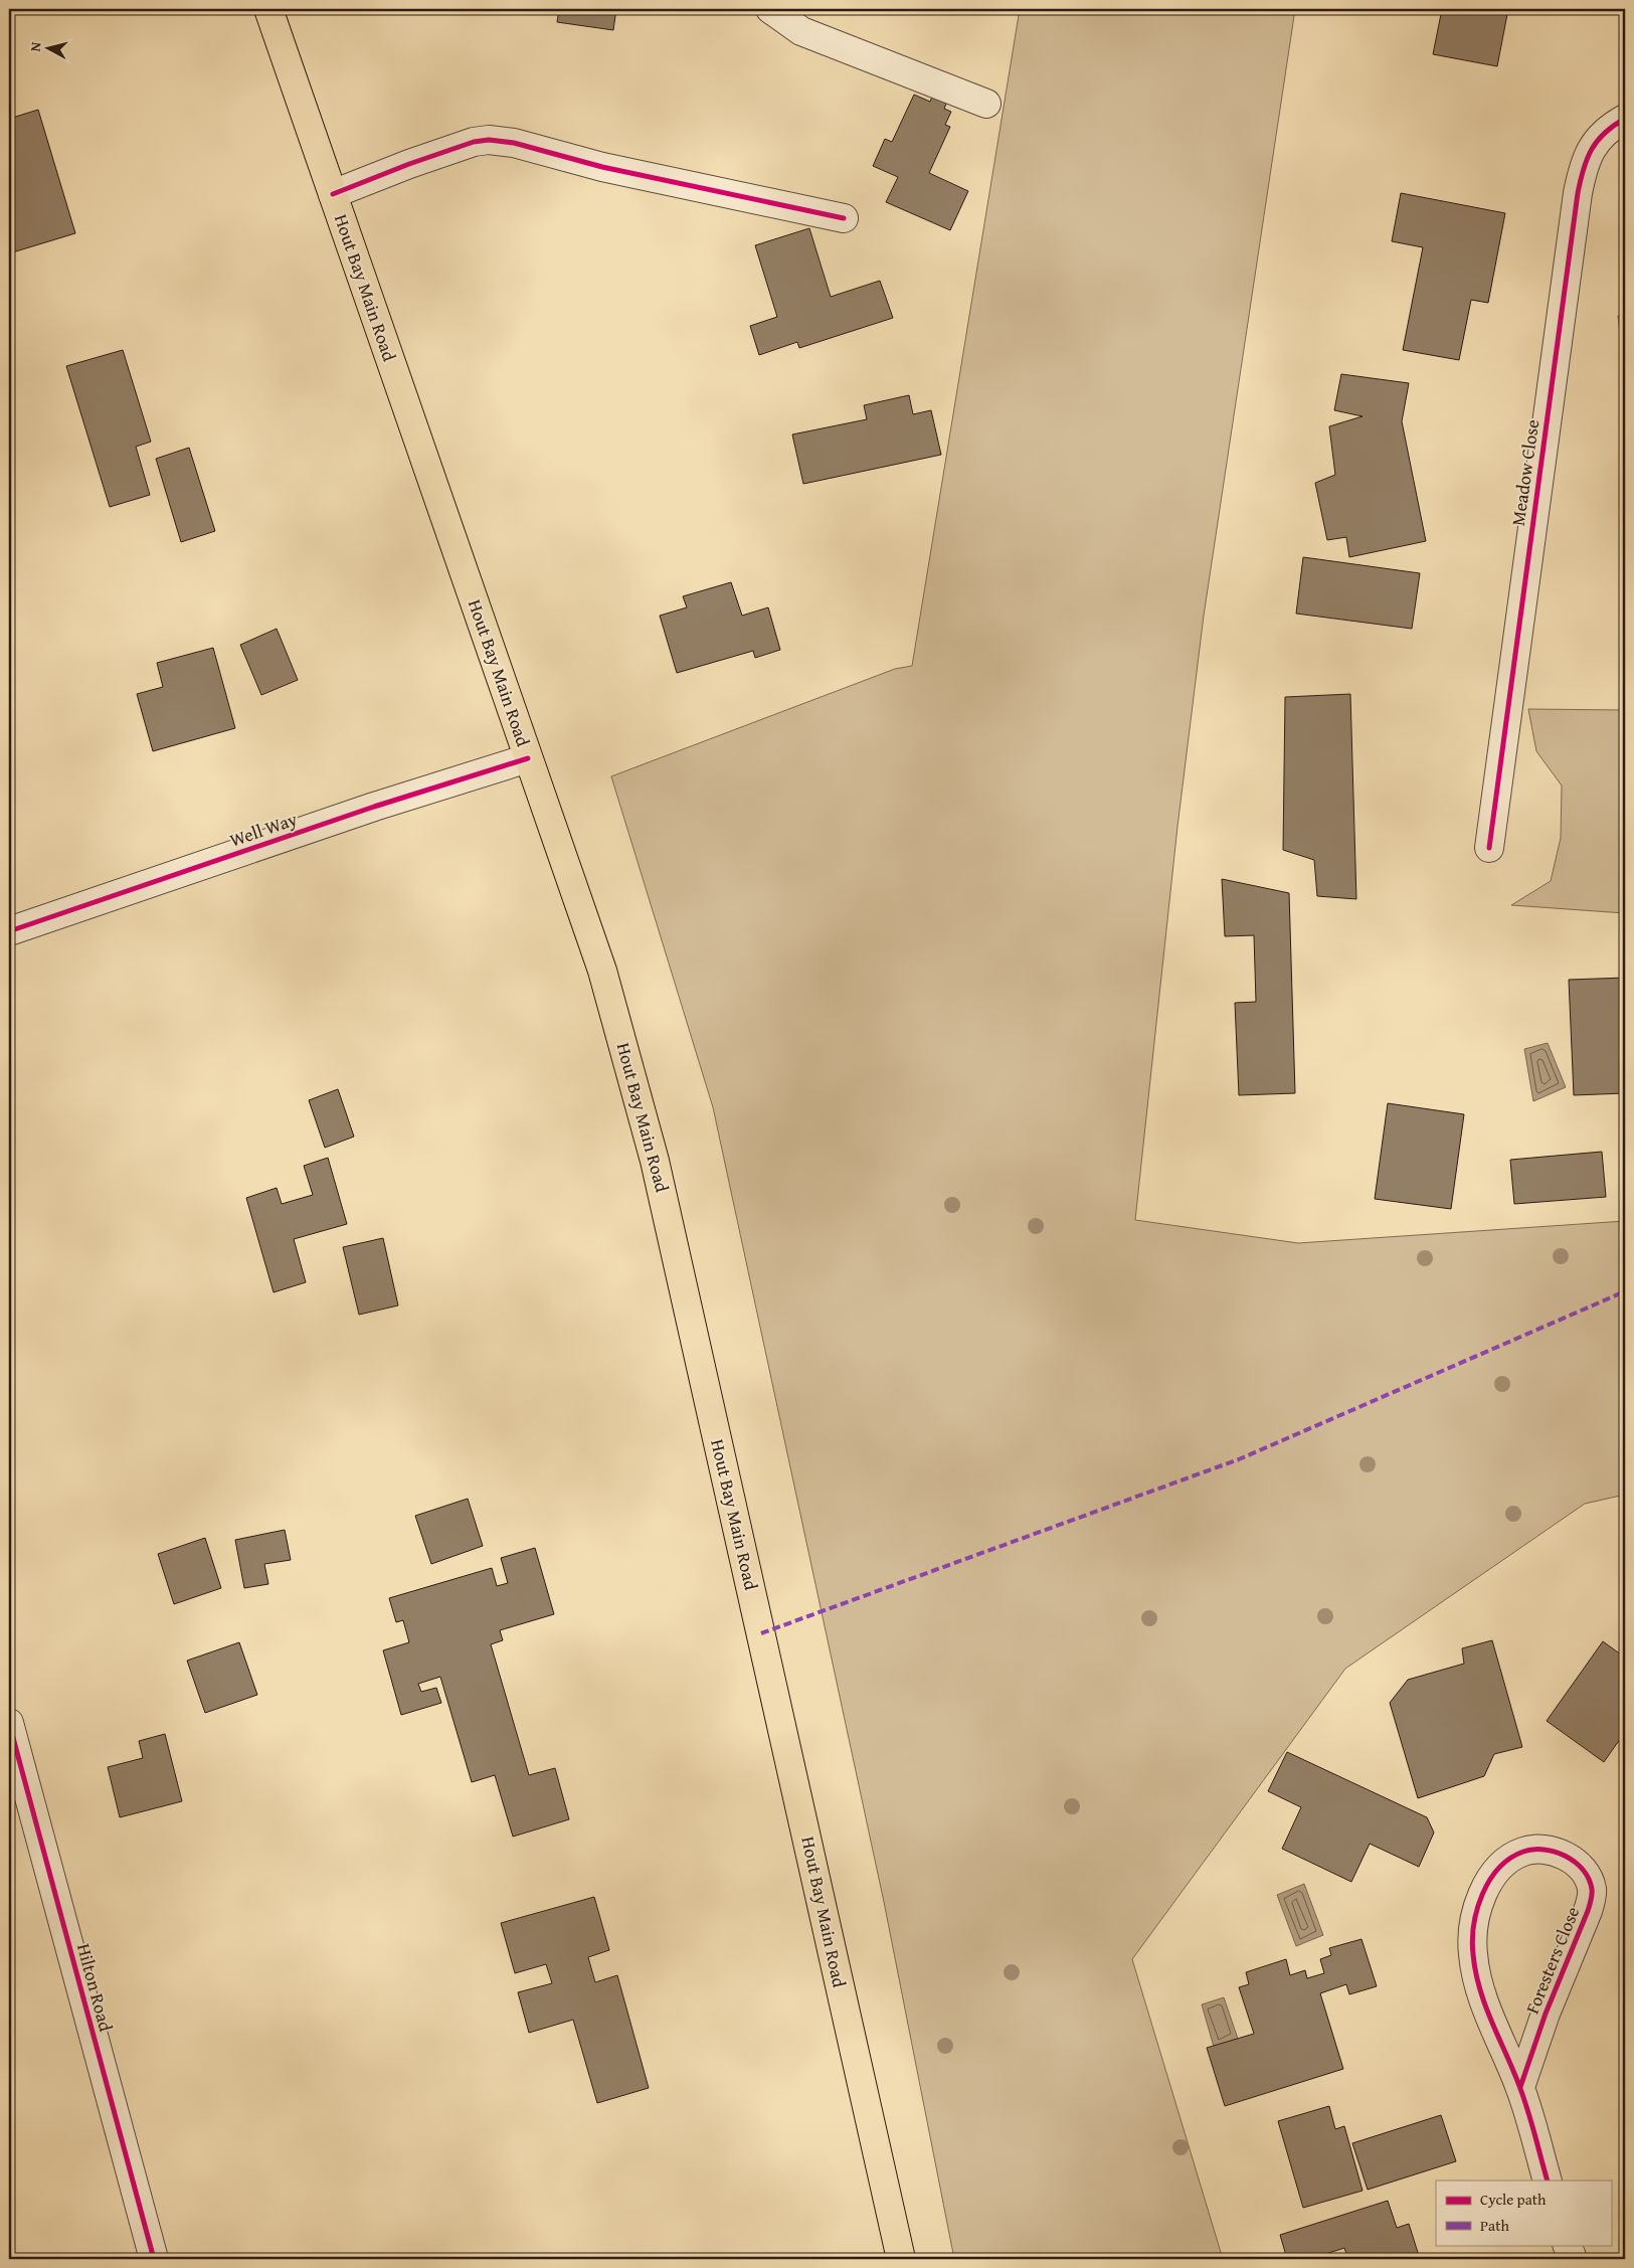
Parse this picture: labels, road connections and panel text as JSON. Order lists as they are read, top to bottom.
{
  "streets": {
    "main road": ["Hout Bay Main Road"],
    "street": [
      "Meadow Close",
      "Well Way",
      "Foresters Close",
      "Hilton Road"
    ]
  },
  "crossings": [
    ["Hout Bay Main Road", "Well Way"]
  ],
  "legend": ["Cycle path", "Path"],
  "north": "left"
}
